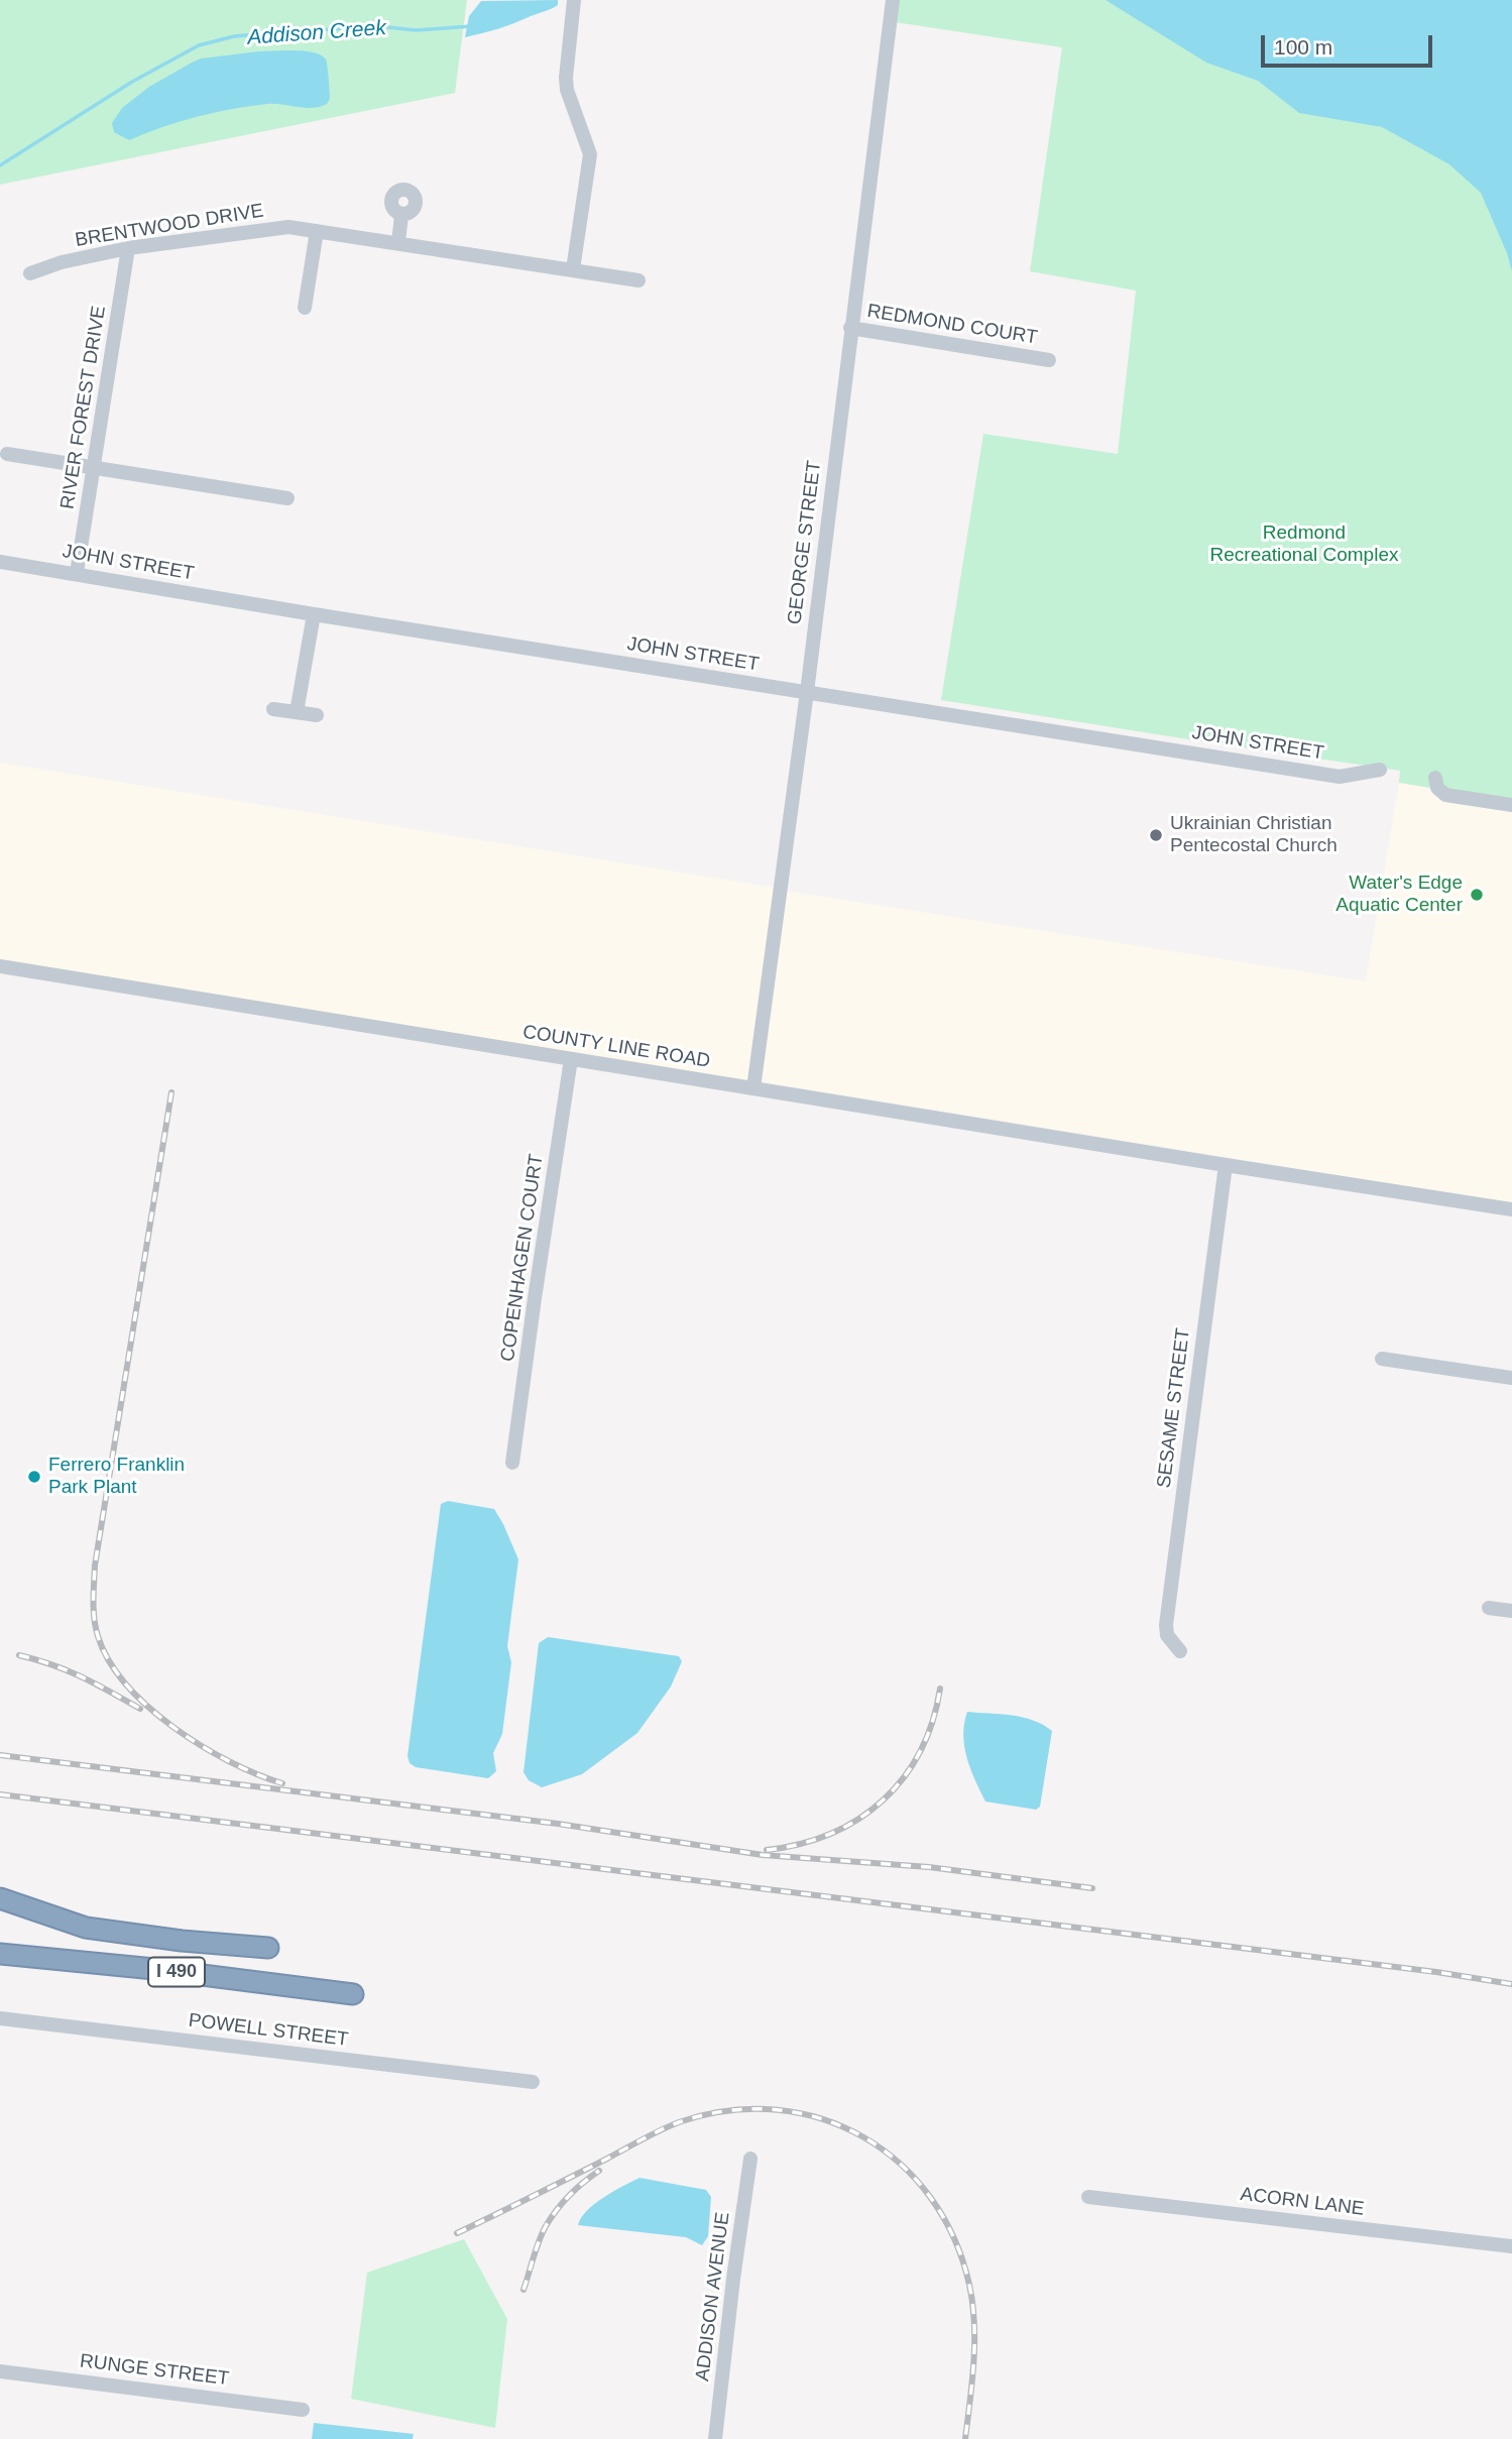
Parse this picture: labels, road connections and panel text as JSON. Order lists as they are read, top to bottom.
{
  "streets": {
    "highway": ["I 490"],
    "street": [
      "BRENTWOOD DRIVE",
      "REDMOND COURT",
      "RIVER FOREST DRIVE",
      "GEORGE STREET",
      "JOHN STREET",
      "COUNTY LINE ROAD",
      "COPENHAGEN COURT",
      "SESAME STREET",
      "POWELL STREET",
      "ACORN LANE",
      "ADDISON AVENUE",
      "RUNGE STREET"
    ]
  },
  "crossings": [
    ["BRENTWOOD DRIVE", "RIVER FOREST DRIVE"],
    ["REDMOND COURT", "GEORGE STREET"],
    ["RIVER FOREST DRIVE", "JOHN STREET"],
    ["GEORGE STREET", "JOHN STREET"],
    ["GEORGE STREET", "COUNTY LINE ROAD"],
    ["COUNTY LINE ROAD", "COPENHAGEN COURT"],
    ["COUNTY LINE ROAD", "SESAME STREET"]
  ],
  "water": ["Addison Creek"],
  "parks": ["Redmond Recreational Complex"],
  "places": ["Ukrainian Christian Pentecostal Church", "Water's Edge Aquatic Center", "Ferrero Franklin Park Plant"],
  "scale_bar": "100 m"
}
